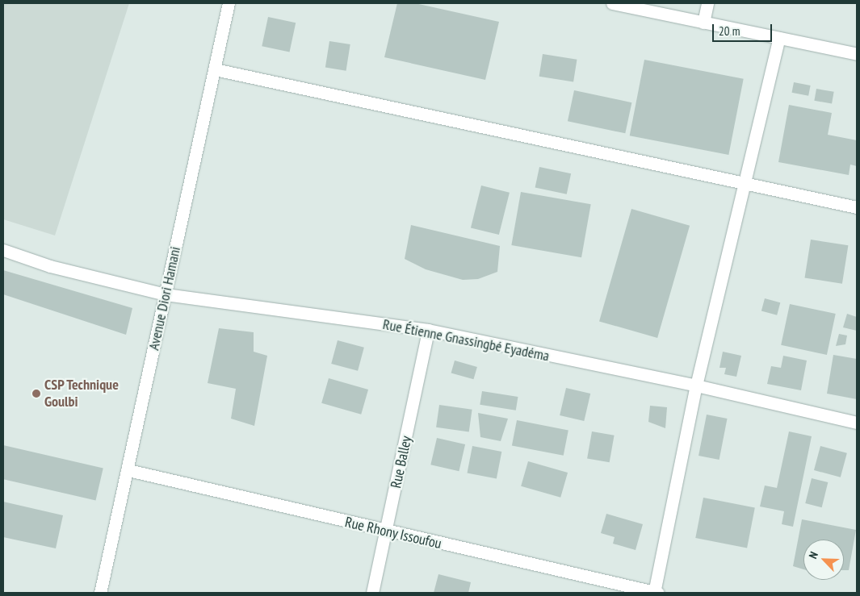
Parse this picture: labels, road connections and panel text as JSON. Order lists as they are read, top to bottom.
{
  "streets": {
    "street": [
      "Avenue Diori Hamani",
      "Rue Étienne Gnassingbé Eyadéma",
      "Rue Balley",
      "Rue Rhony Issoufou"
    ]
  },
  "crossings": [
    ["Avenue Diori Hamani", "Rue Étienne Gnassingbé Eyadéma"],
    ["Avenue Diori Hamani", "Rue Rhony Issoufou"],
    ["Rue Étienne Gnassingbé Eyadéma", "Rue Balley"],
    ["Rue Balley", "Rue Rhony Issoufou"]
  ],
  "places": ["CSP Technique Goulbi"],
  "scale_bar": "20 m",
  "north": "top left"
}
